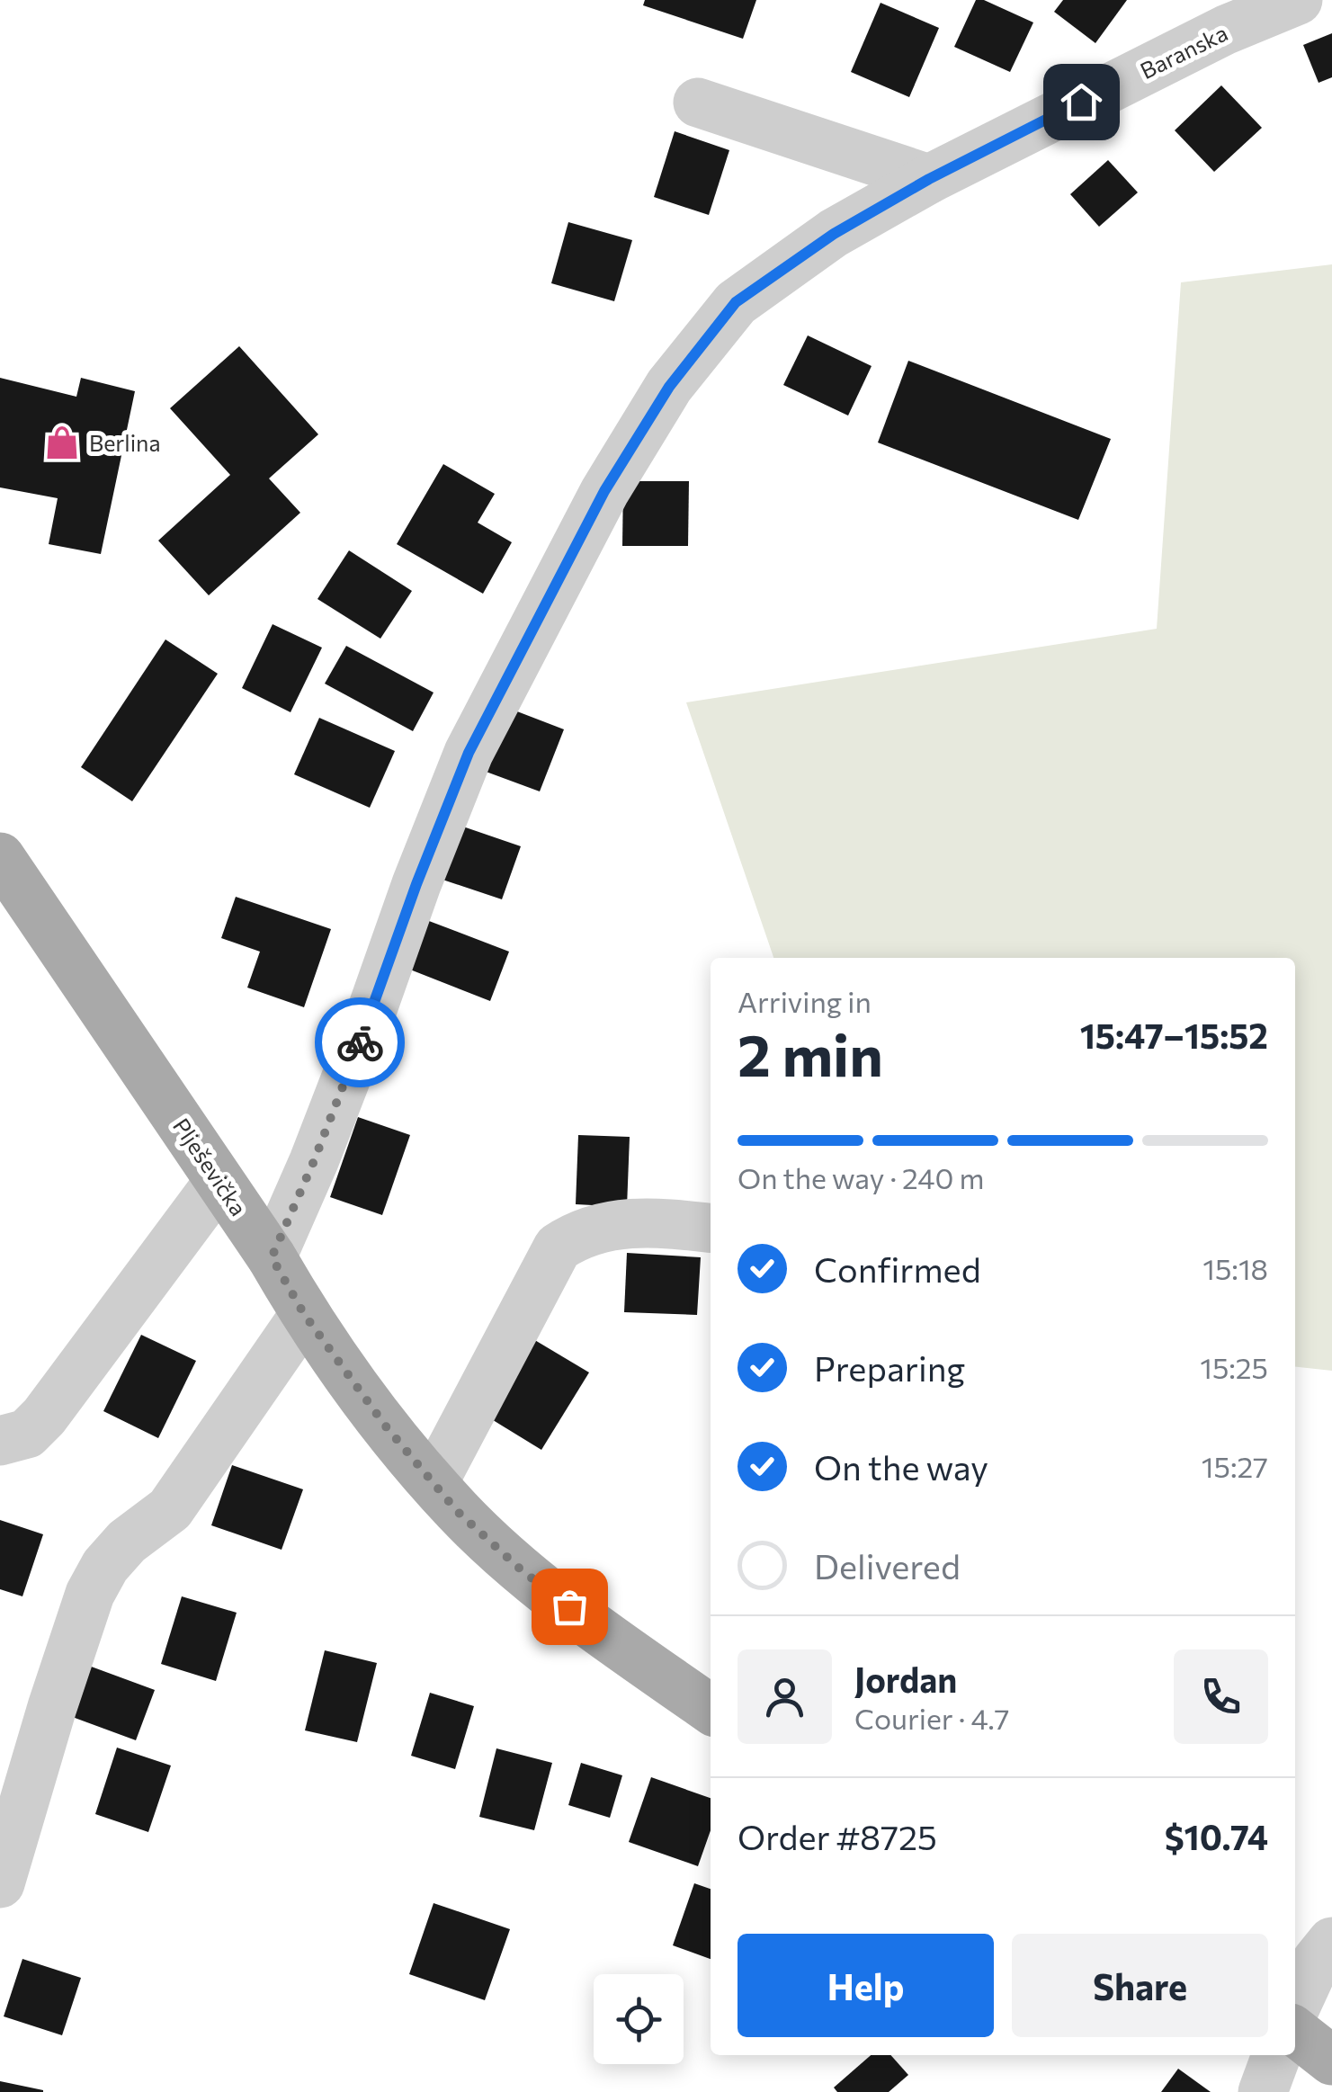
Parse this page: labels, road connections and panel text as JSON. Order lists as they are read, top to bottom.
{
  "streets": {
    "main road": ["Plješevička"],
    "street": ["Baranska"]
  },
  "crossings": [
    ["Baranska", "Plješevička"]
  ],
  "places": {
    "shop": ["Berlina"]
  },
  "page": {
    "heading": ["2 min", "Arriving in", "15:47–15:52"],
    "panel": [
      "Jordan",
      "Courier · 4.7",
      "Order #8725",
      "$10.74"
    ],
    "bar": "On the way · 240 m",
    "list": [
      ["Confirmed", "15:18"],
      ["Preparing", "15:25"],
      ["On the way", "15:27"],
      "Delivered"
    ],
    "buttons": ["Help", "Share"]
  }
}
